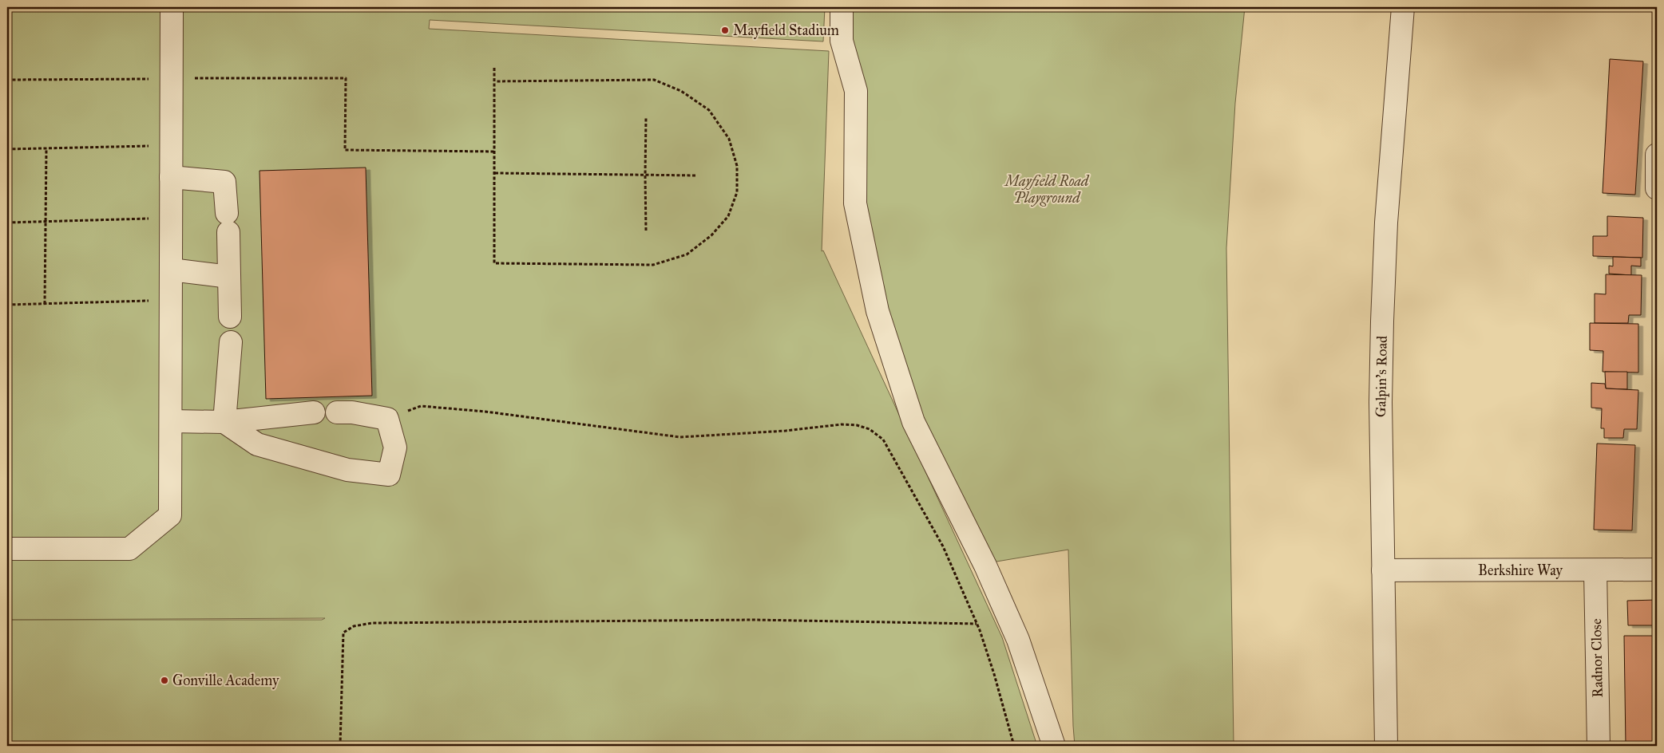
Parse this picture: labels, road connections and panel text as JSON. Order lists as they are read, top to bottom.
{
  "streets": {
    "street": ["Galpin's Road", "Berkshire Way", "Radnor Close"]
  },
  "crossings": [
    ["Galpin's Road", "Berkshire Way"],
    ["Berkshire Way", "Radnor Close"]
  ],
  "parks": ["Mayfield Road Playground"],
  "places": ["Mayfield Stadium", "Gonville Academy"]
}
